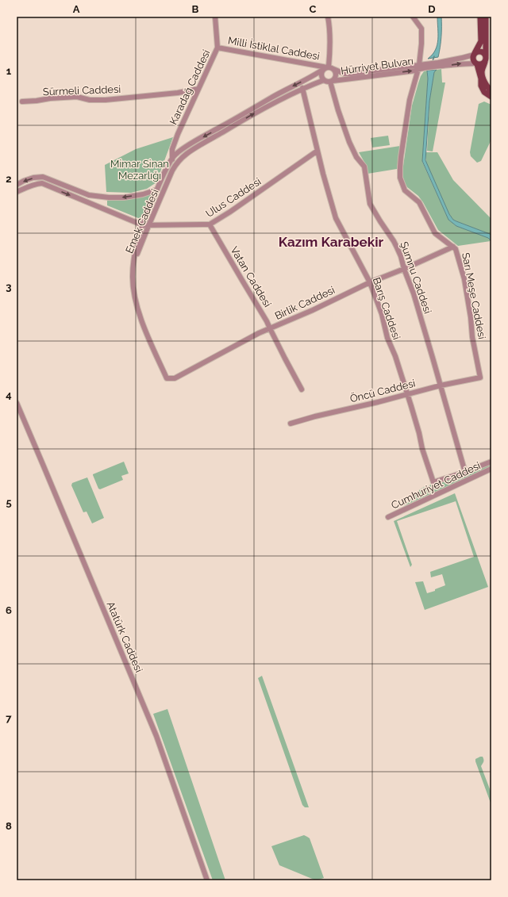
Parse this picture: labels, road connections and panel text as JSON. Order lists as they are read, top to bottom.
{
  "streets": {
    "street": [
      "Milli İstiklal Caddesi",
      "Hürriyet Bulvarı",
      "Karadağ Caddesi",
      "Sürmeli Caddesi",
      "Ulus Caddesi",
      "Emek Caddesi",
      "Vatan Caddesi",
      "Şumnu Caddesi",
      "Sarı Meşe Caddesi",
      "Birlik Caddesi",
      "Barış Caddesi",
      "Öncü Caddesi",
      "Cumhuriyet Caddesi",
      "Atatürk Caddesi"
    ]
  },
  "crossings": [
    ["Milli İstiklal Caddesi", "Hürriyet Bulvarı"],
    ["Milli İstiklal Caddesi", "Karadağ Caddesi"],
    ["Milli İstiklal Caddesi", "Emek Caddesi"],
    ["Milli İstiklal Caddesi", "Şumnu Caddesi"],
    ["Hürriyet Bulvarı", "Emek Caddesi"],
    ["Hürriyet Bulvarı", "Şumnu Caddesi"],
    ["Hürriyet Bulvarı", "Sarı Meşe Caddesi"],
    ["Karadağ Caddesi", "Sürmeli Caddesi"],
    ["Karadağ Caddesi", "Emek Caddesi"],
    ["Ulus Caddesi", "Emek Caddesi"],
    ["Ulus Caddesi", "Vatan Caddesi"],
    ["Ulus Caddesi", "Barış Caddesi"],
    ["Emek Caddesi", "Şumnu Caddesi"],
    ["Emek Caddesi", "Birlik Caddesi"],
    ["Emek Caddesi", "Barış Caddesi"],
    ["Vatan Caddesi", "Birlik Caddesi"],
    ["Şumnu Caddesi", "Birlik Caddesi"],
    ["Şumnu Caddesi", "Öncü Caddesi"],
    ["Sarı Meşe Caddesi", "Birlik Caddesi"],
    ["Sarı Meşe Caddesi", "Öncü Caddesi"],
    ["Birlik Caddesi", "Barış Caddesi"],
    ["Barış Caddesi", "Öncü Caddesi"]
  ],
  "districts": ["Kazım Karabekir"],
  "parks": ["Mimar Sinan Mezarlığı"],
  "grid": {
    "columns": [
      "A",
      "B",
      "C",
      "D"
    ],
    "rows": [
      "1",
      "2",
      "3",
      "4",
      "5",
      "6",
      "7",
      "8"
    ]
  }
}
